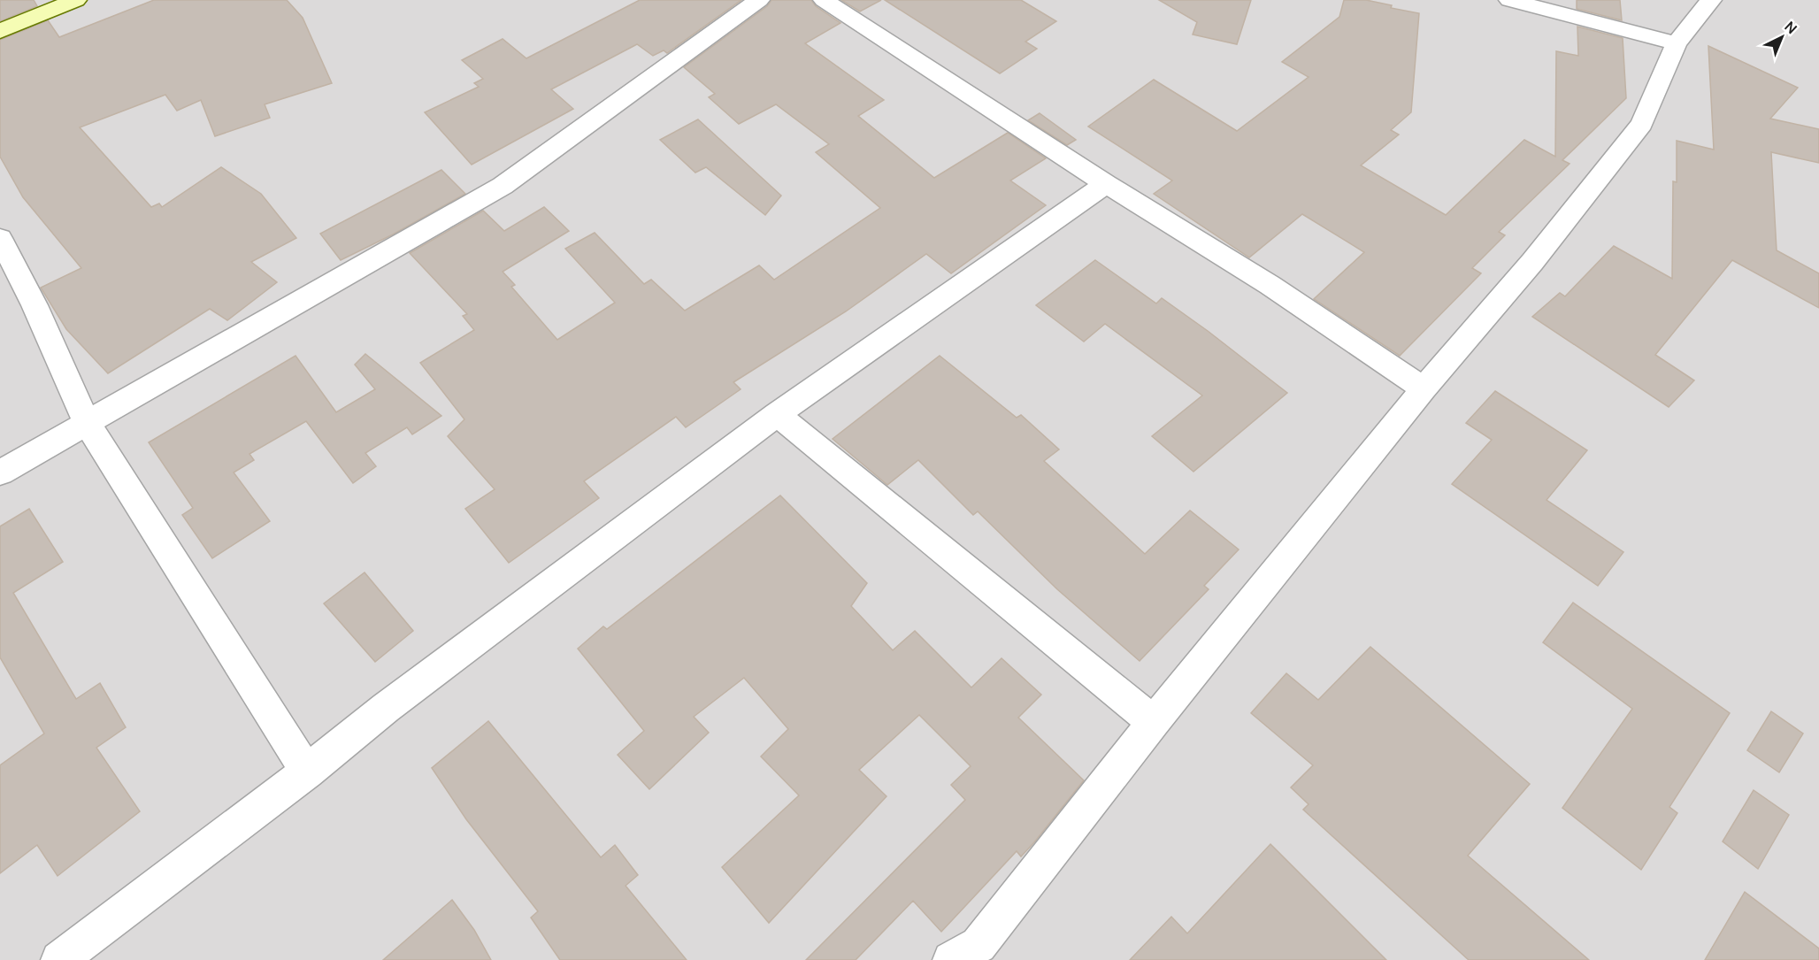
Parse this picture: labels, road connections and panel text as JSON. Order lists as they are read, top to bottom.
{
  "north": "top right"
}
